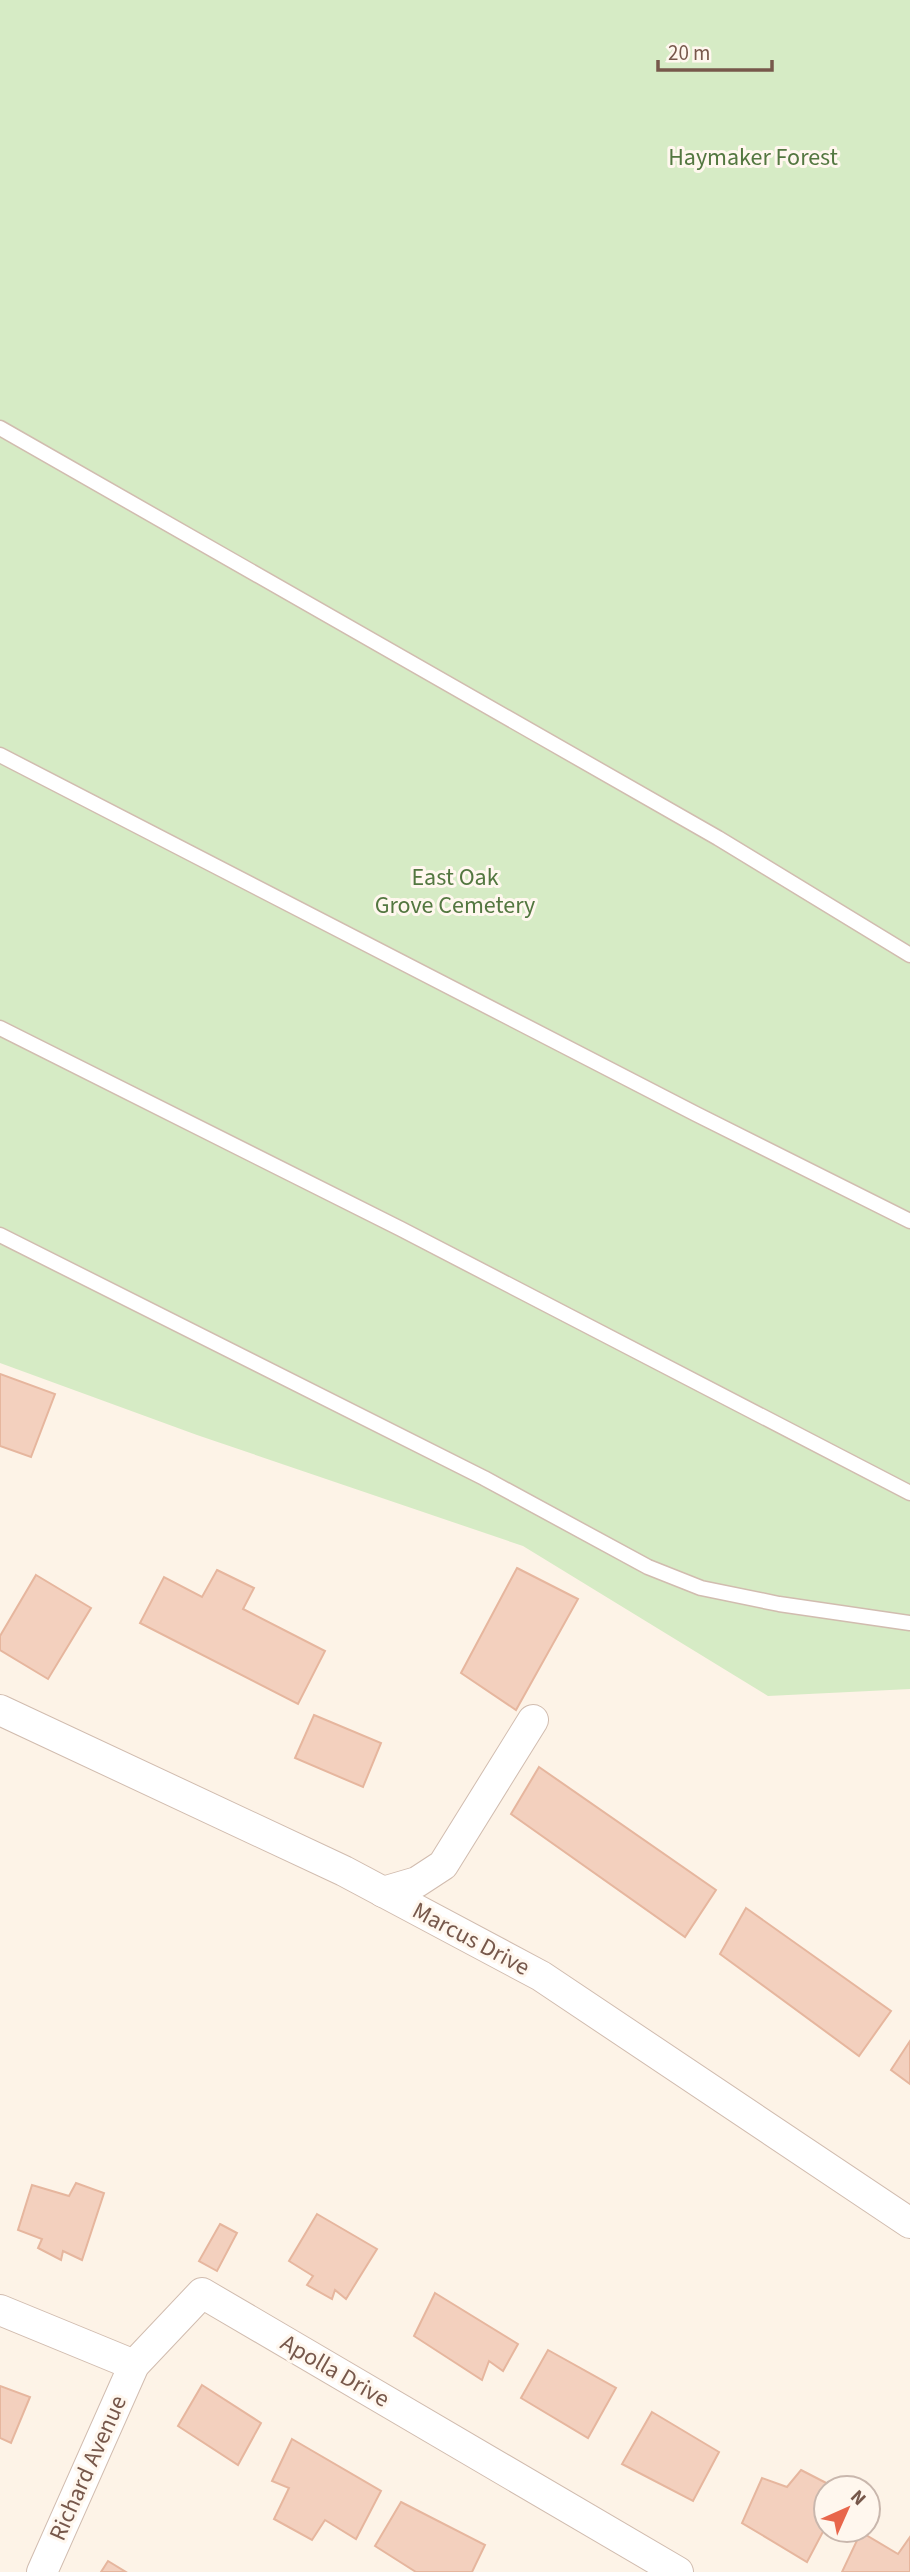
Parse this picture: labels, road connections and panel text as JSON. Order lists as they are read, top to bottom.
{
  "streets": {
    "street": ["Marcus Drive", "Apolla Drive", "Richard Avenue"]
  },
  "crossings": [
    ["Apolla Drive", "Richard Avenue"]
  ],
  "parks": ["Haymaker Forest", "East Oak Grove Cemetery"],
  "scale_bar": "20 m",
  "north": "top right"
}
